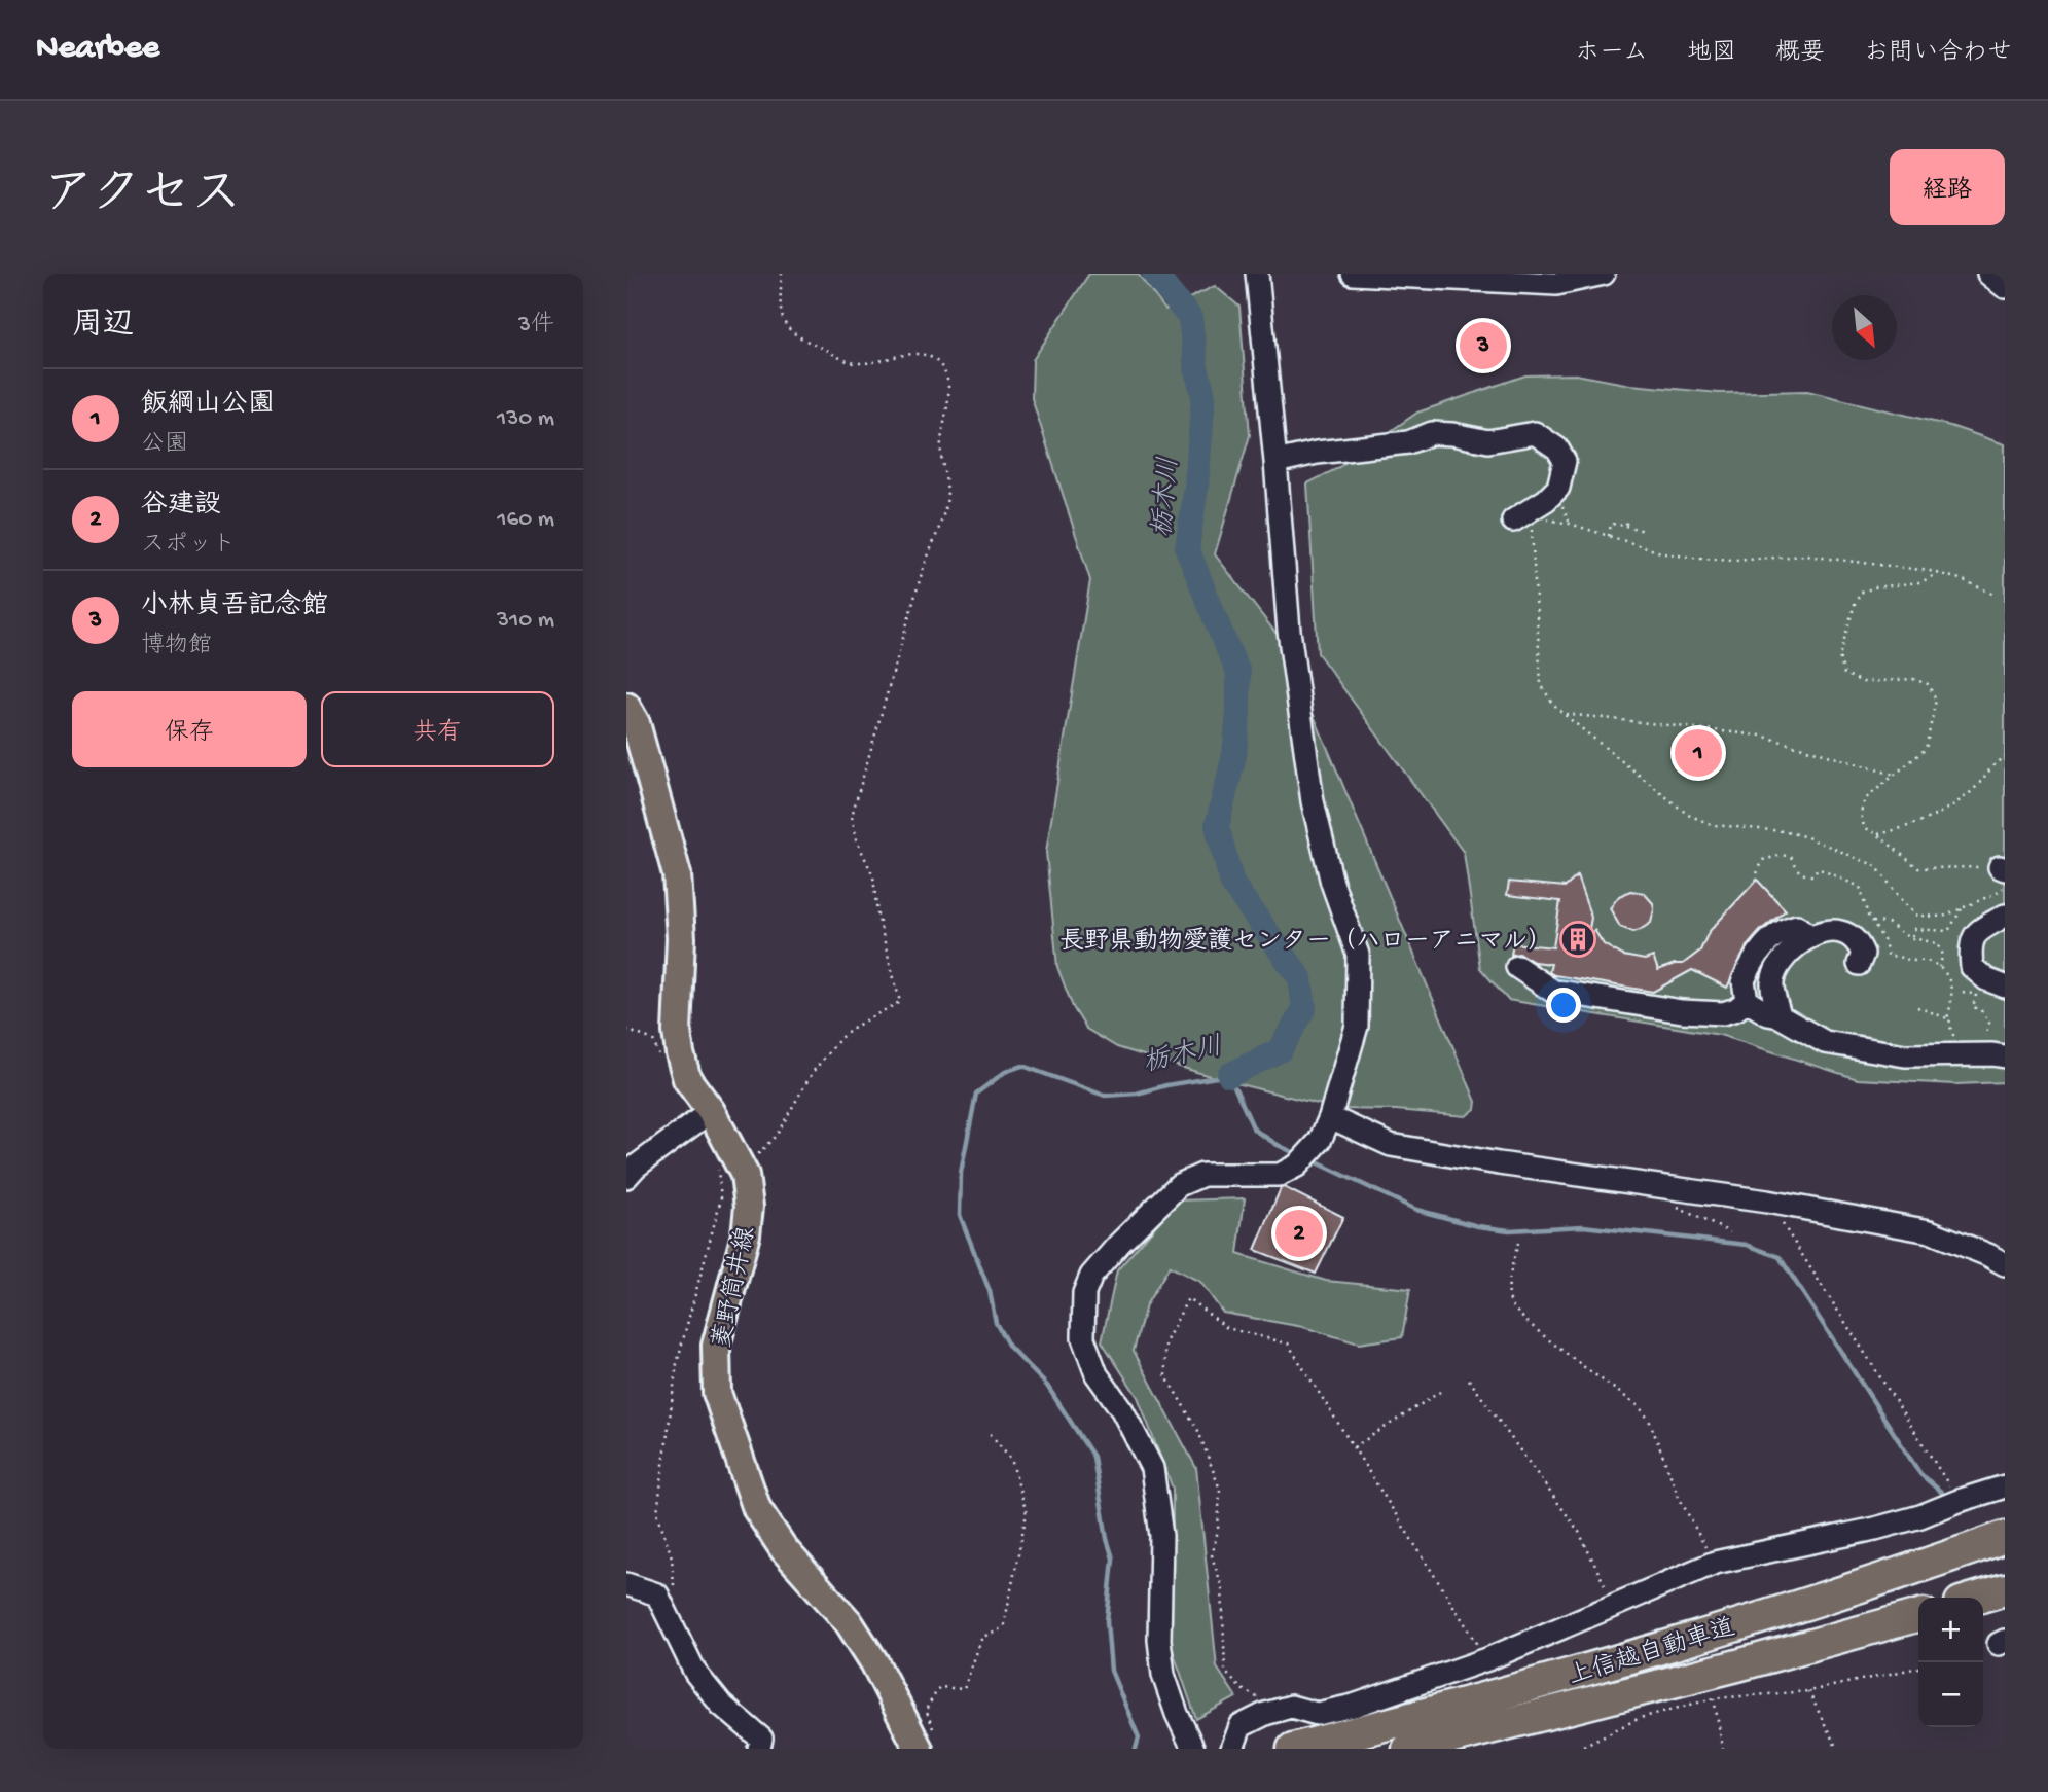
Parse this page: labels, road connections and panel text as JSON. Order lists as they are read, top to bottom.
{
  "streets": {
    "highway": ["上信越自動車道"],
    "main road": ["菱野筒井線"]
  },
  "water": ["栃木川"],
  "places": {
    "building": ["長野県動物愛護センター（ハローアニマル）"]
  },
  "north": "bottom right",
  "page": {
    "header": "Nearbee",
    "nav": [
      "ホーム",
      "地図",
      "概要",
      "お問い合わせ"
    ],
    "title": "アクセス",
    "buttons": [
      "経路",
      ["保存", "共有"]
    ],
    "heading": ["周辺", "3件"],
    "pins": ["3", "1", "2"],
    "list": [
      {
        "mark": "1",
        "name": "飯綱山公園",
        "note": "公園",
        "value": "130 m"
      },
      {
        "mark": "2",
        "name": "谷建設",
        "note": "スポット",
        "value": "160 m"
      },
      {
        "mark": "3",
        "name": "小林貞吾記念館",
        "note": "博物館",
        "value": "310 m"
      }
    ],
    "map_buttons": ["+", "−"]
  }
}
